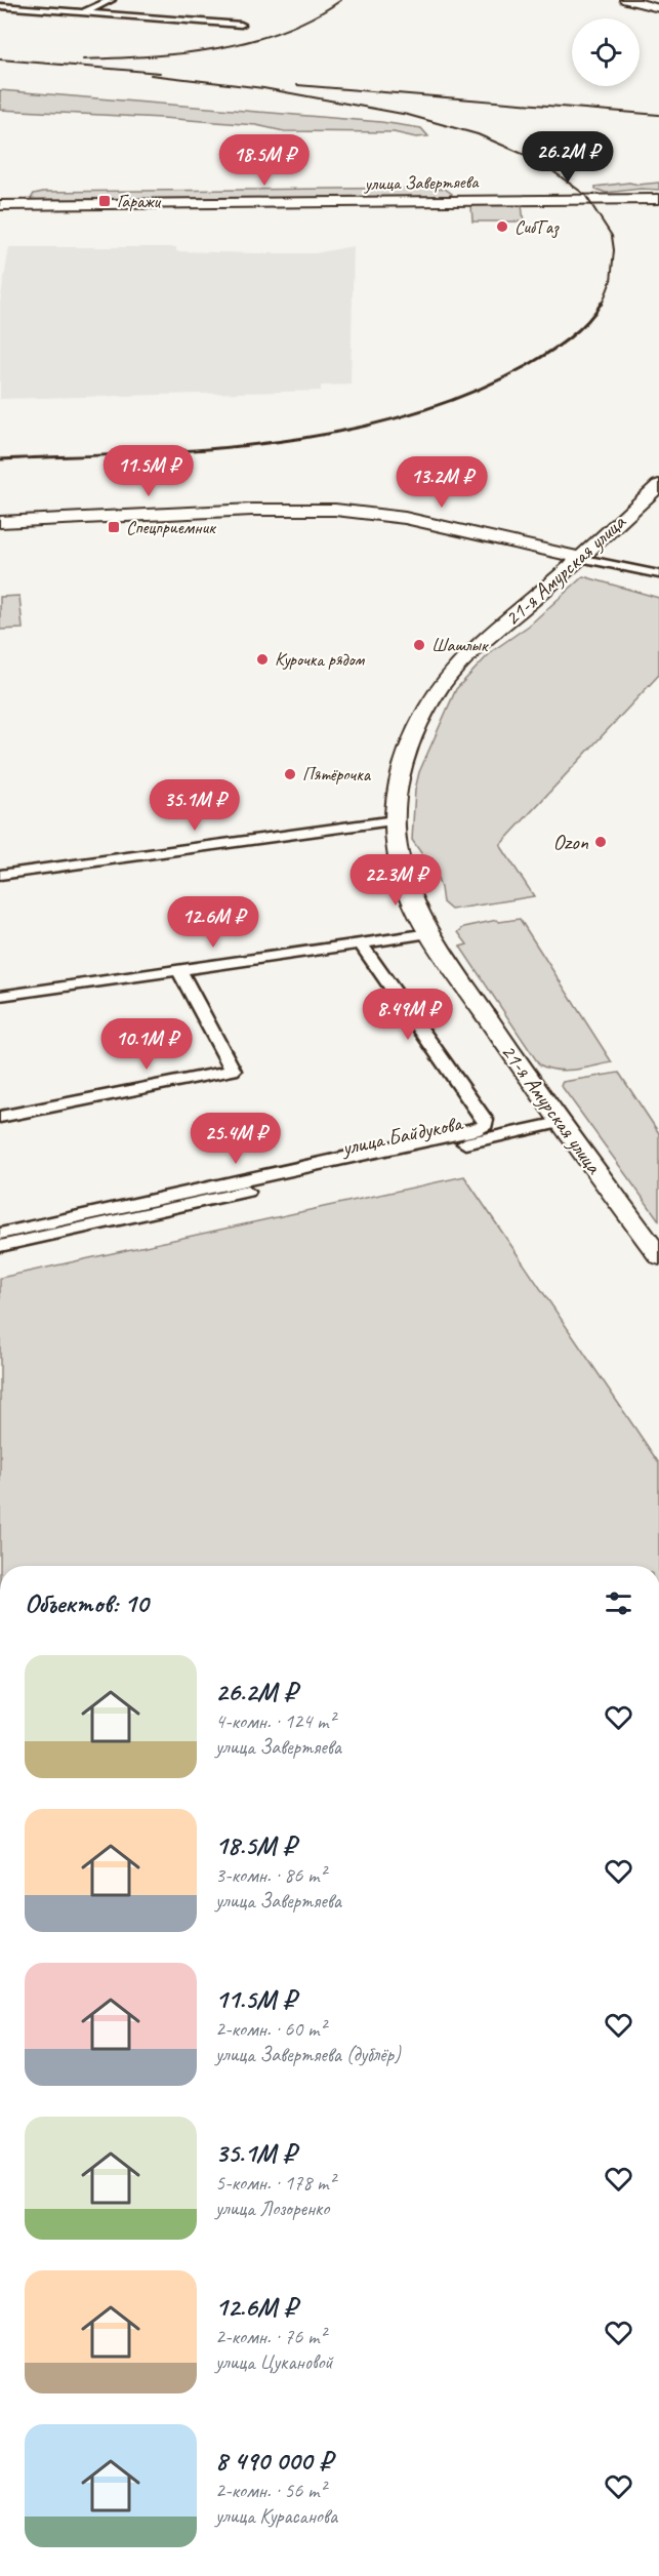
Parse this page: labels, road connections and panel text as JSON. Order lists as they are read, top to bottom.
{
  "streets": {
    "main road": ["улица Завертяева", "21-я Амурская улица"],
    "street": ["улица Байдукова"]
  },
  "crossings": [
    ["21-я Амурская улица", "улица Байдукова"]
  ],
  "places": {
    "transit": ["Гаражи", "Спецприемник"],
    "other": [
      "СибГаз",
      "Шашлык",
      "Курочка рядом",
      "Пятёрочка",
      "Ozon"
    ]
  },
  "page": {
    "price": [
      "26.2M ₽",
      "18.5M ₽",
      "11.5M ₽",
      "13.2M ₽",
      "35.1M ₽",
      "22.3M ₽",
      "12.6M ₽",
      "8.49M ₽",
      "10.1M ₽",
      "25.4M ₽"
    ],
    "heading": "Объектов: 10",
    "list": [
      {
        "name": "26.2M ₽",
        "note": "4-комн. · 124 m² · улица Завертяева"
      },
      {
        "name": "18.5M ₽",
        "note": "3-комн. · 86 m² · улица Завертяева"
      },
      {
        "name": "11.5M ₽",
        "note": "2-комн. · 60 m² · улица Завертяева (дублёр)"
      },
      {
        "name": "35.1M ₽",
        "note": "5-комн. · 178 m² · улица Лозоренко"
      },
      {
        "name": "12.6M ₽",
        "note": "2-комн. · 76 m² · улица Цукановой"
      },
      {
        "name": "8 490 000 ₽",
        "note": "2-комн. · 56 m² · улица Курасанова"
      }
    ]
  }
}
